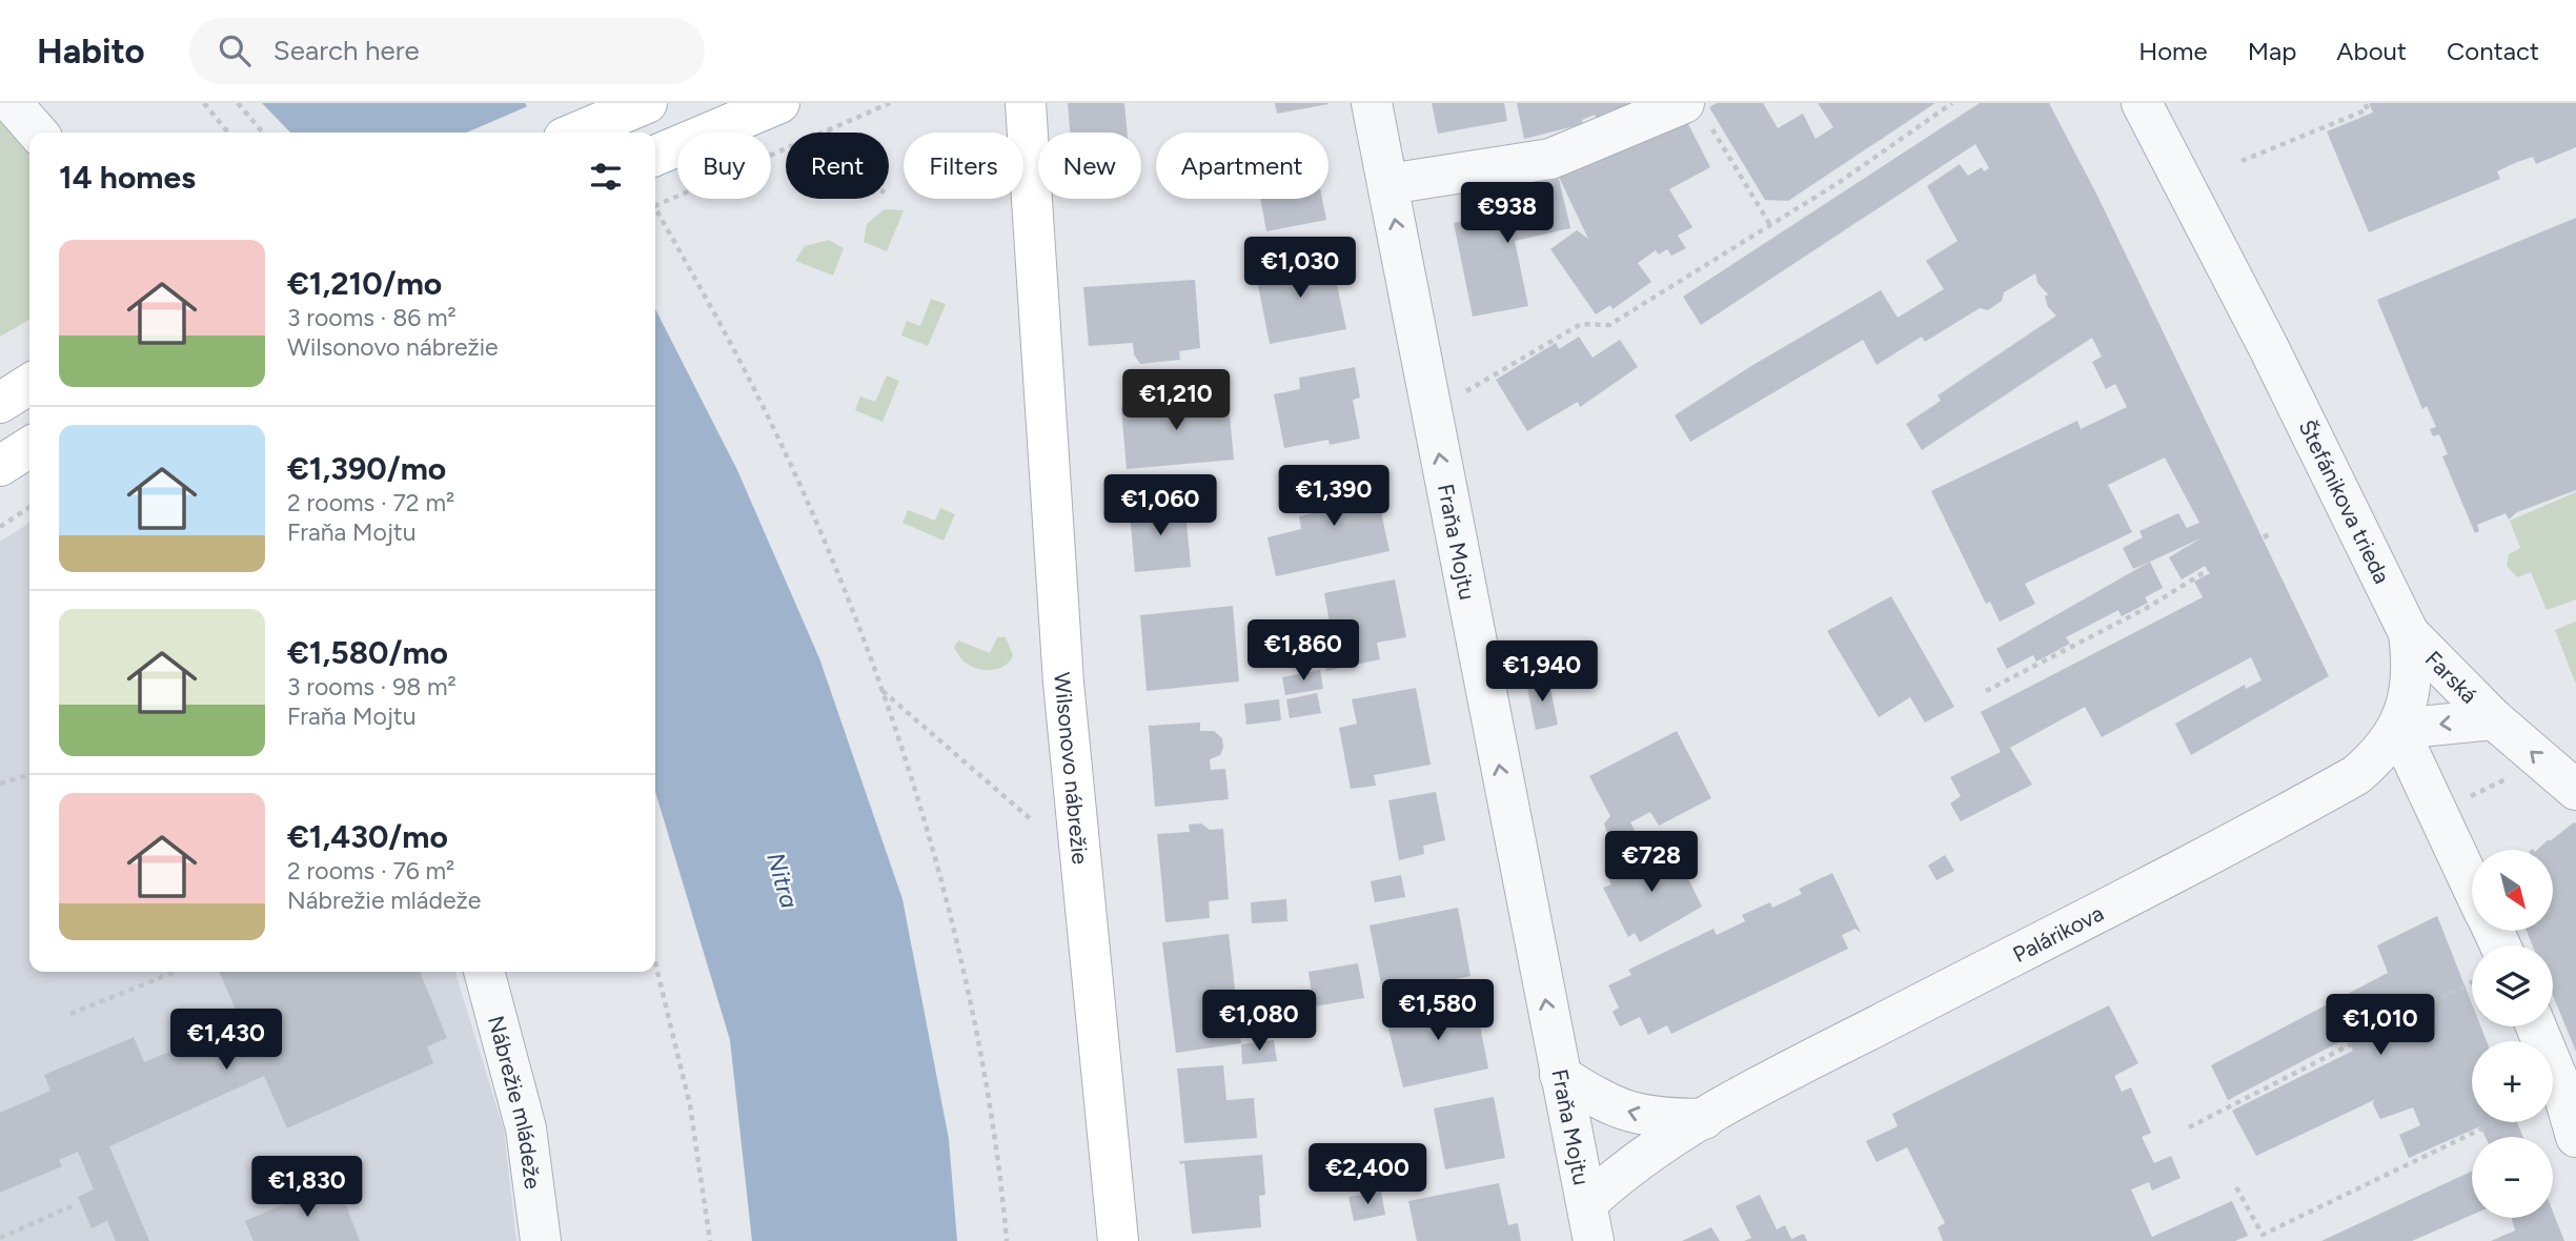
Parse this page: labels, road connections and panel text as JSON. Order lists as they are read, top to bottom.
{
  "streets": {
    "street": [
      "Štefánikova trieda",
      "Fraňa Mojtu",
      "Farská",
      "Wilsonovo nábrežie",
      "Palárikova",
      "Nábrežie mládeže"
    ]
  },
  "crossings": [
    ["Štefánikova trieda", "Farská"],
    ["Štefánikova trieda", "Palárikova"],
    ["Fraňa Mojtu", "Palárikova"],
    ["Farská", "Palárikova"]
  ],
  "one_way": ["Fraňa Mojtu", "Farská"],
  "water": ["Nitra"],
  "north": "bottom right",
  "page": {
    "header": "Habito",
    "search": "Search here",
    "nav": [
      "Home",
      "Map",
      "About",
      "Contact"
    ],
    "chip": [
      "Buy",
      "Rent",
      "Filters",
      "New",
      "Apartment"
    ],
    "heading": "14 homes",
    "price": [
      "€938",
      "€1,030",
      "€1,210",
      "€1,390",
      "€1,060",
      "€1,860",
      "€1,940",
      "€728",
      "€1,580",
      "€1,080",
      "€1,010",
      "€1,430",
      "€2,400",
      "€1,830"
    ],
    "list": [
      {
        "name": "€1,210/mo",
        "note": "3 rooms · 86 m² · Wilsonovo nábrežie"
      },
      {
        "name": "€1,390/mo",
        "note": "2 rooms · 72 m² · Fraňa Mojtu"
      },
      {
        "name": "€1,580/mo",
        "note": "3 rooms · 98 m² · Fraňa Mojtu"
      },
      {
        "name": "€1,430/mo",
        "note": "2 rooms · 76 m² · Nábrežie mládeže"
      }
    ],
    "map_buttons": ["+", "−"]
  }
}
